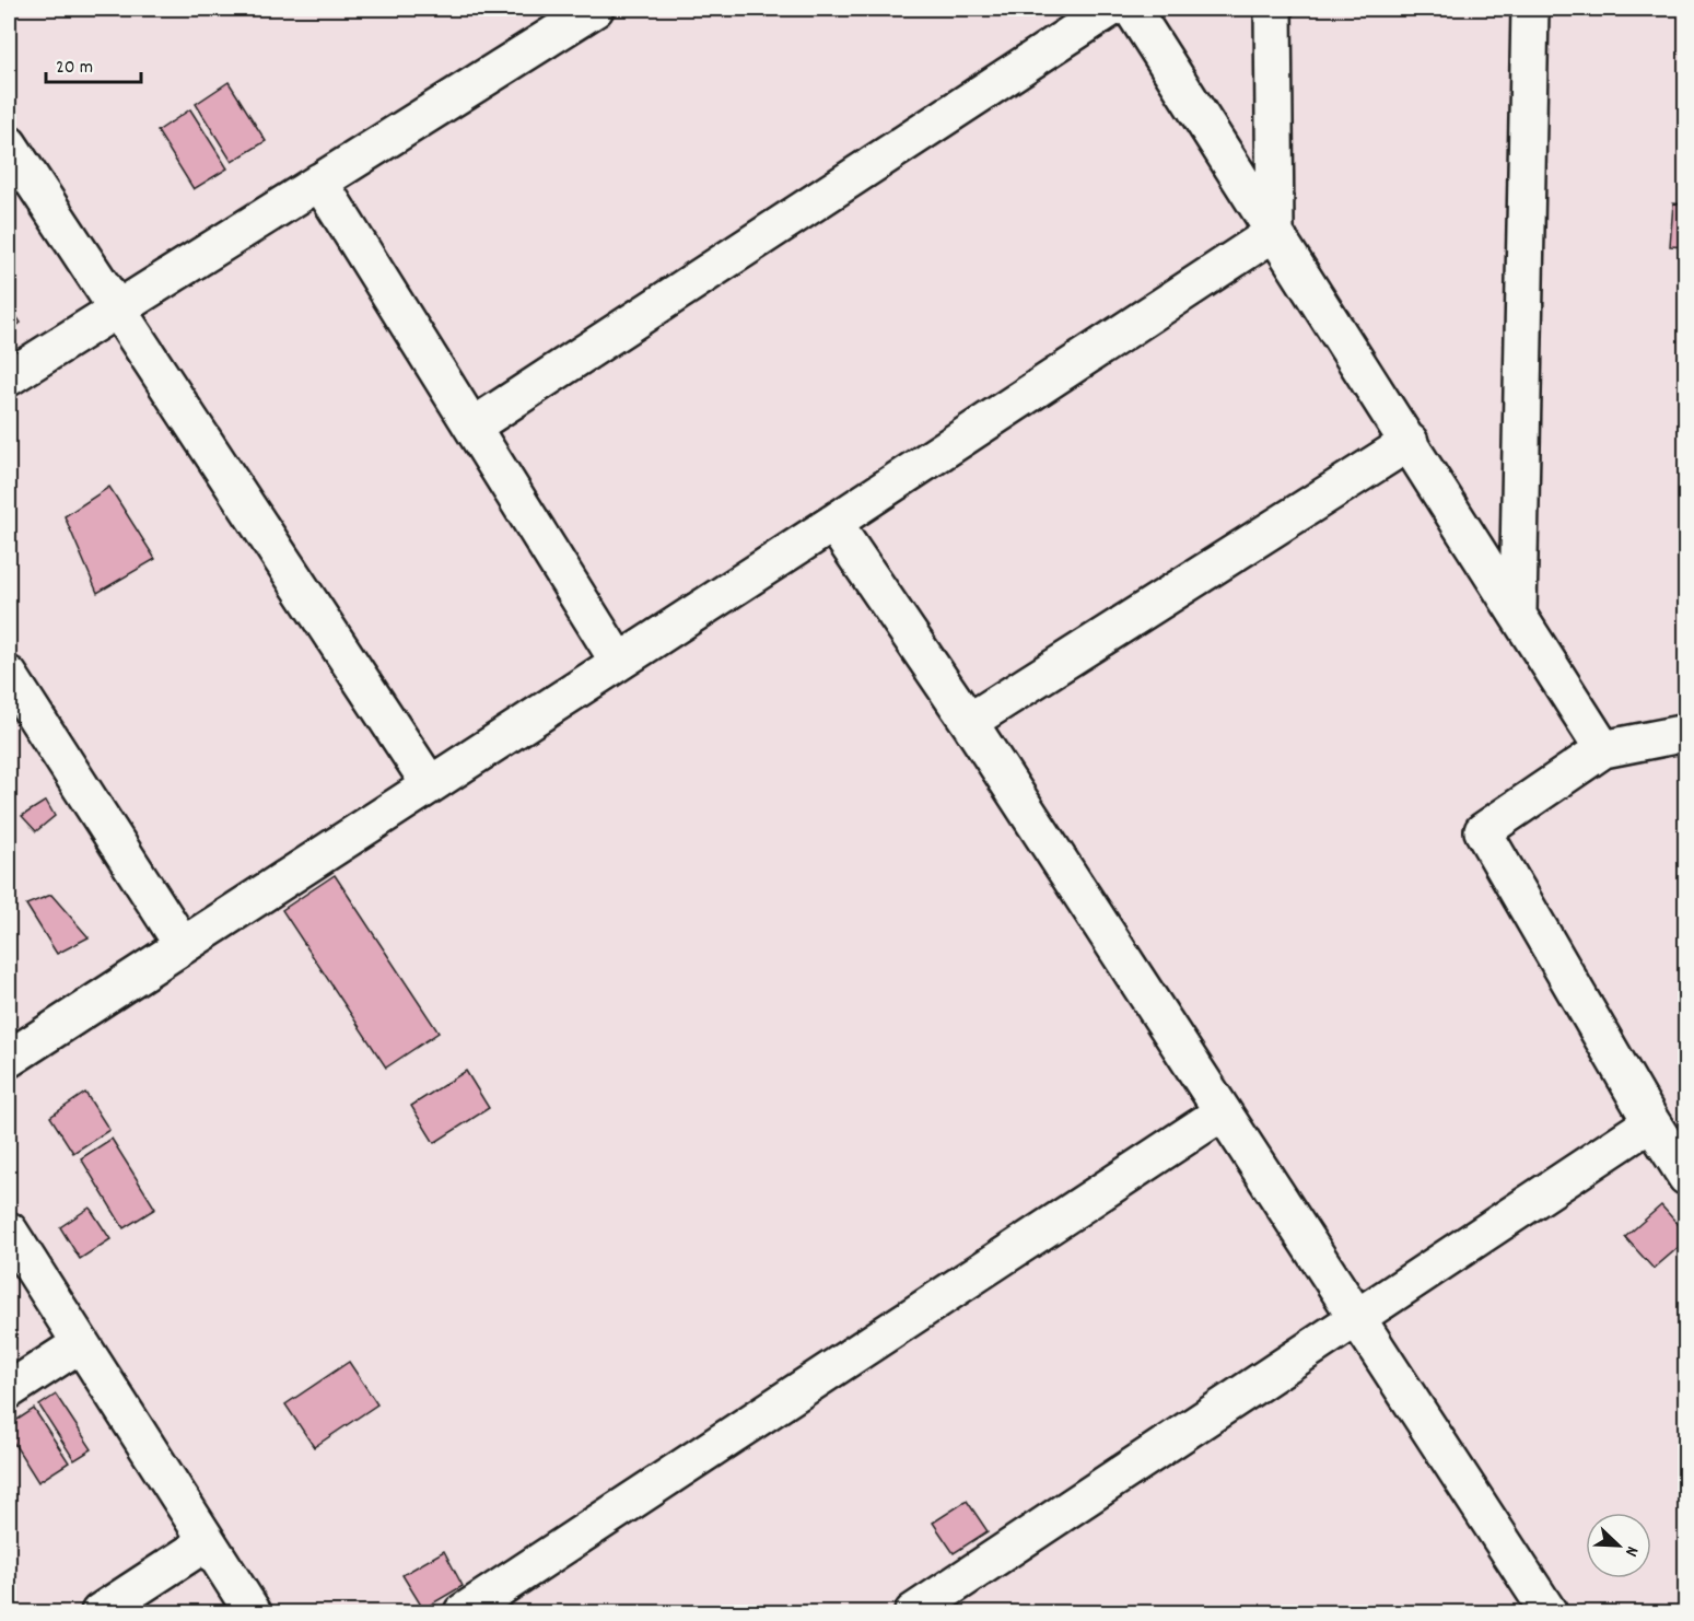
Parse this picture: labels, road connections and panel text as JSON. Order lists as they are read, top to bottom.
{
  "scale_bar": "20 m",
  "north": "bottom right"
}
